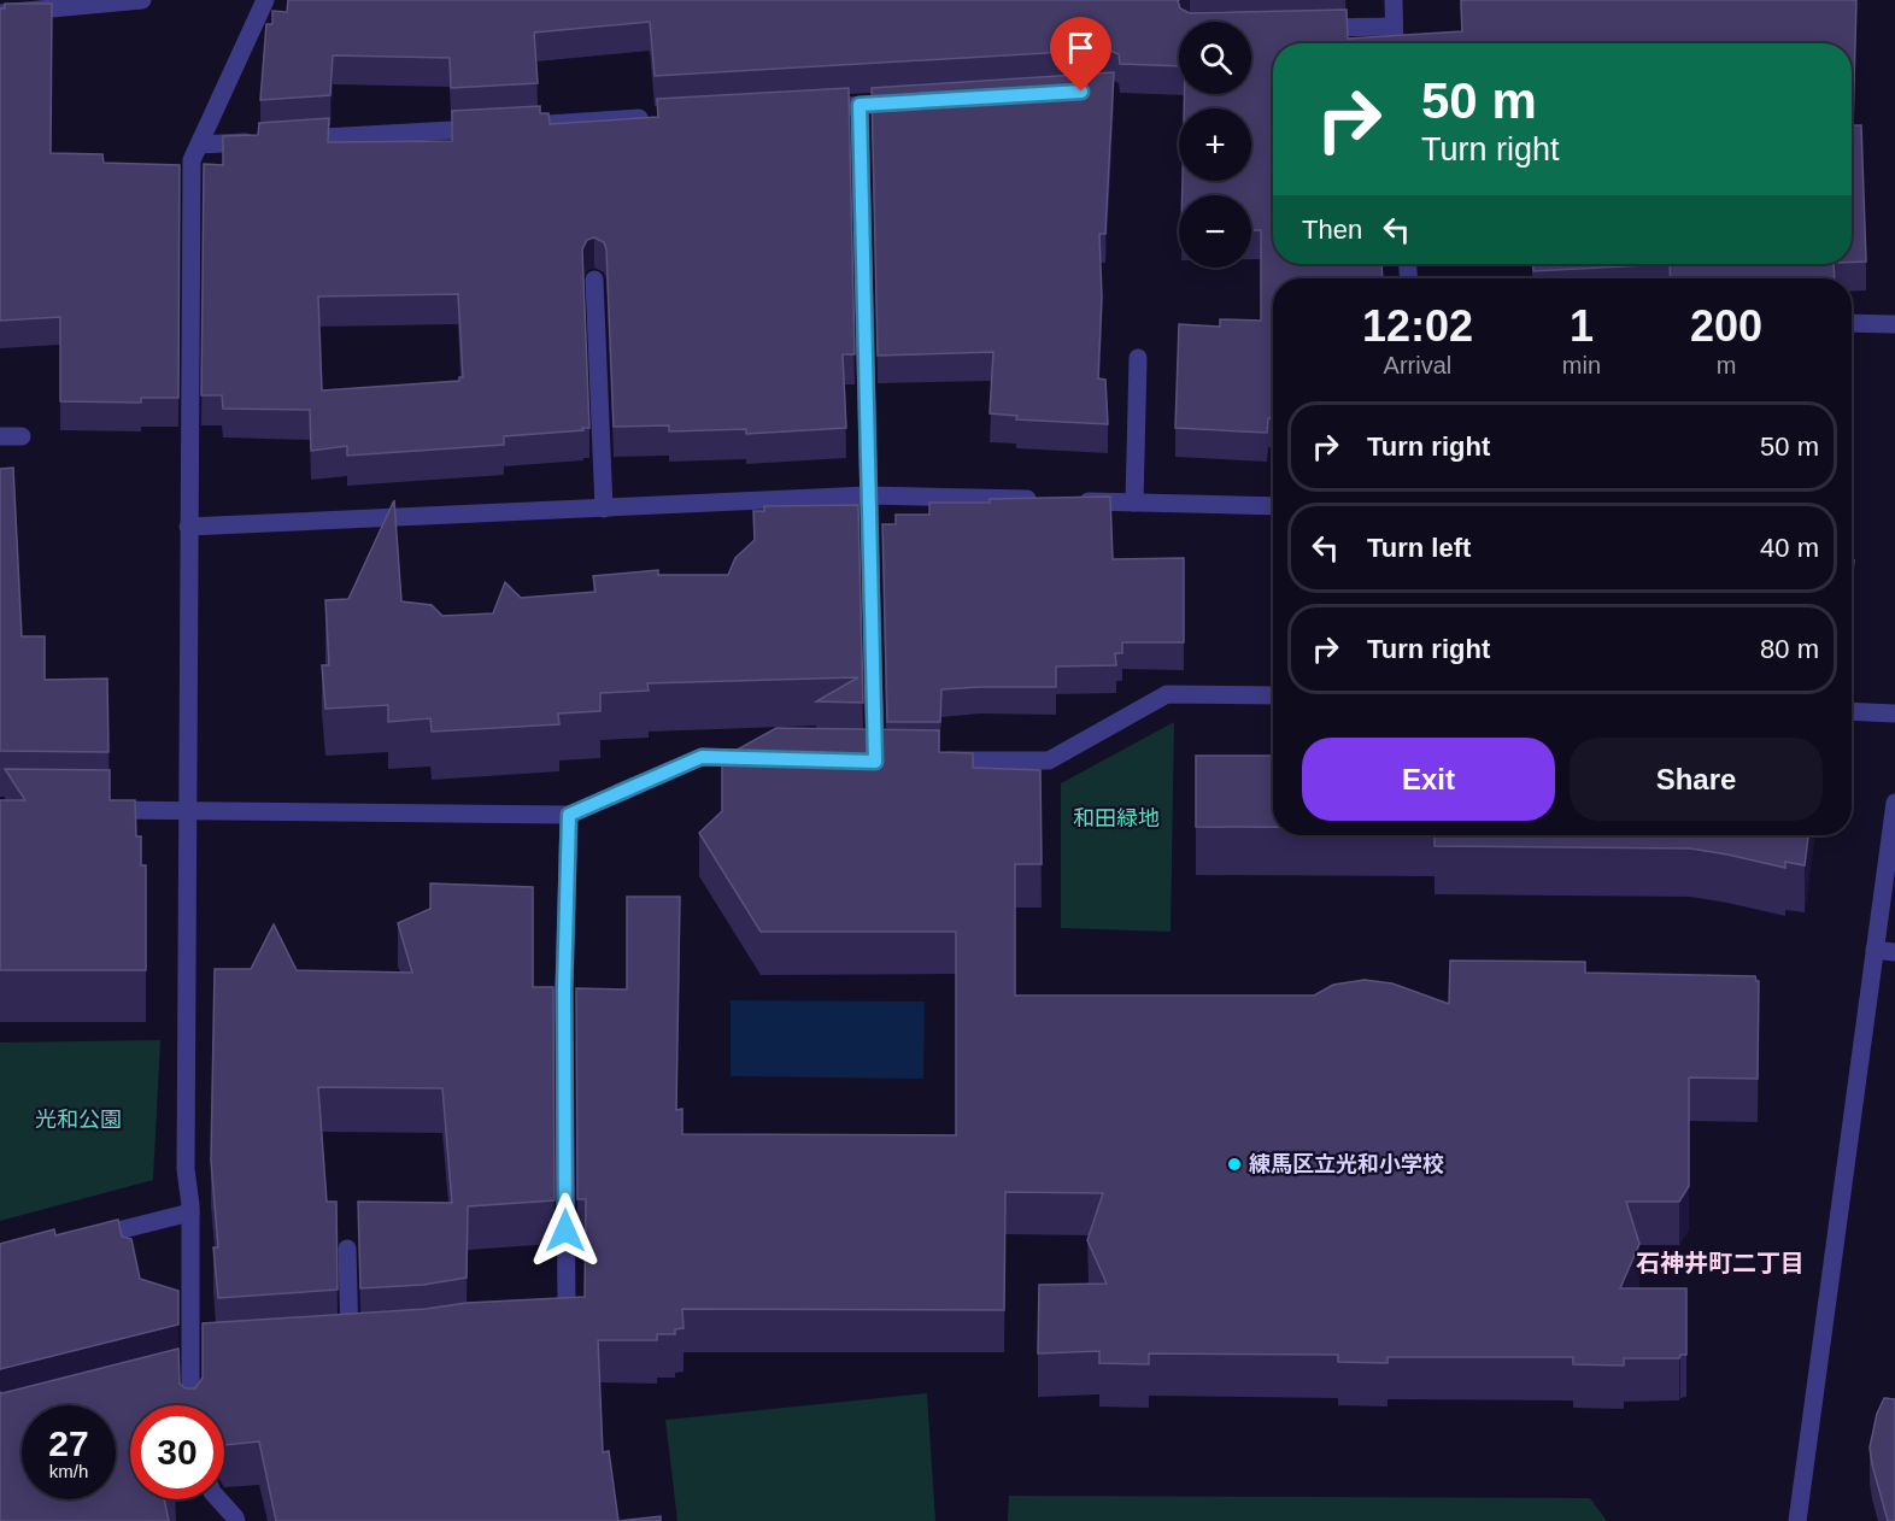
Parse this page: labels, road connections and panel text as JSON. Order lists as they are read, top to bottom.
{
  "districts": ["石神井町二丁目"],
  "parks": ["和田緑地", "光和公園"],
  "places": ["練馬区立光和小学校"],
  "page": {
    "map_buttons": ["+", "−"],
    "turn": ["50 m", "Turn right"],
    "then": "Then",
    "eta": [
      "12:02",
      "Arrival",
      "1",
      "min",
      "200",
      "m"
    ],
    "list": [
      {
        "name": "Turn right",
        "value": "50 m"
      },
      {
        "name": "Turn left",
        "value": "40 m"
      },
      {
        "name": "Turn right",
        "value": "80 m"
      }
    ],
    "buttons": ["Exit", "Share"],
    "speed": "27 km/h",
    "limit": "30"
  }
}
